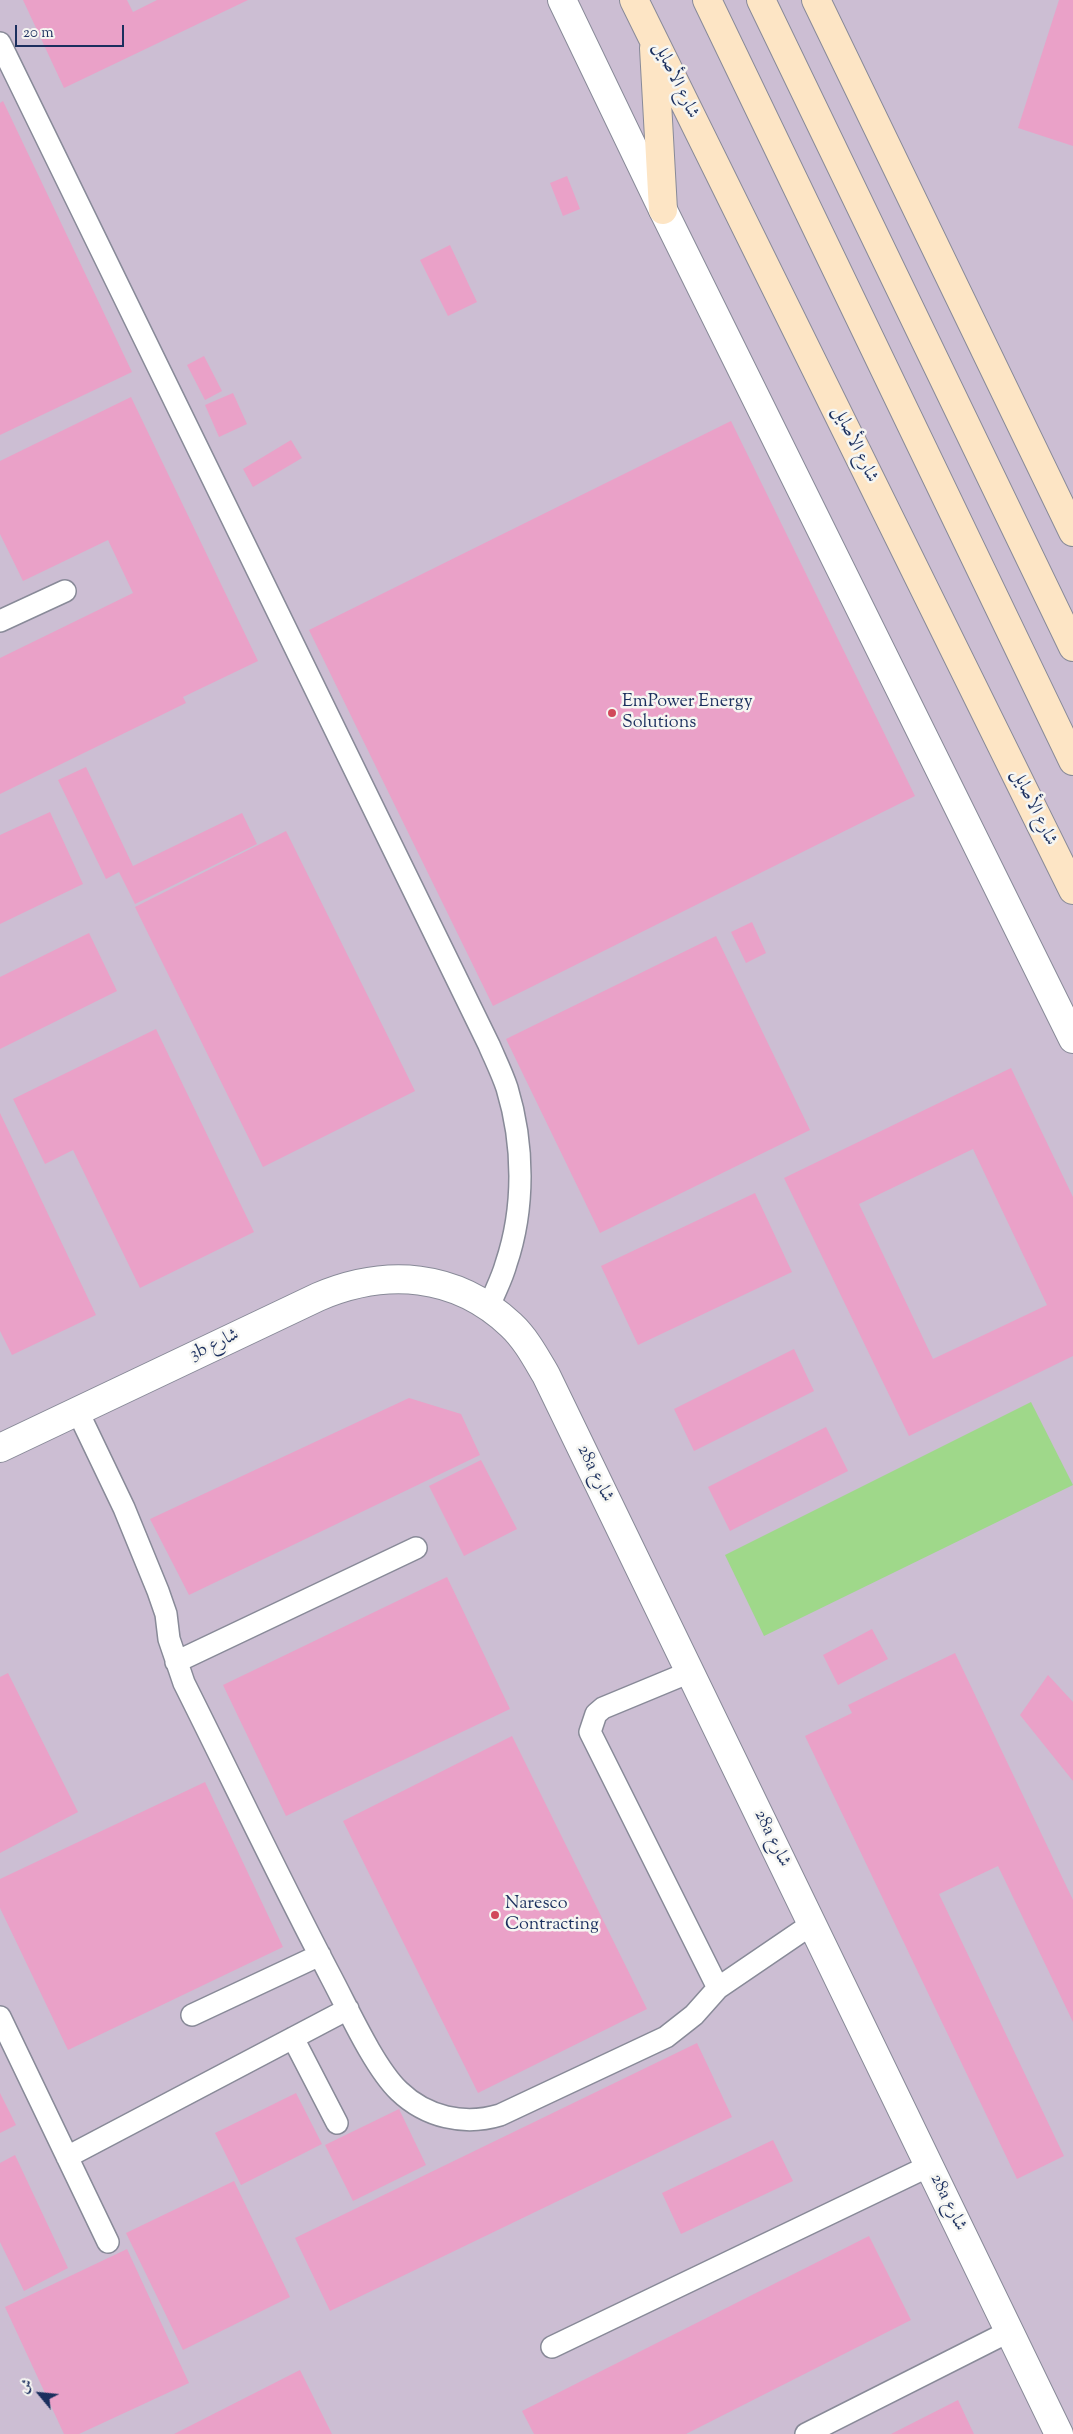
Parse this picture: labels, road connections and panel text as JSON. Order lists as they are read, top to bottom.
{
  "streets": {
    "street": ["شارع الأصايل", "3b شارع", "28a شارع"]
  },
  "crossings": [
    ["3b شارع", "28a شارع"]
  ],
  "places": ["EmPower Energy Solutions", "Naresco Contracting"],
  "scale_bar": "20 m",
  "north": "top left"
}
